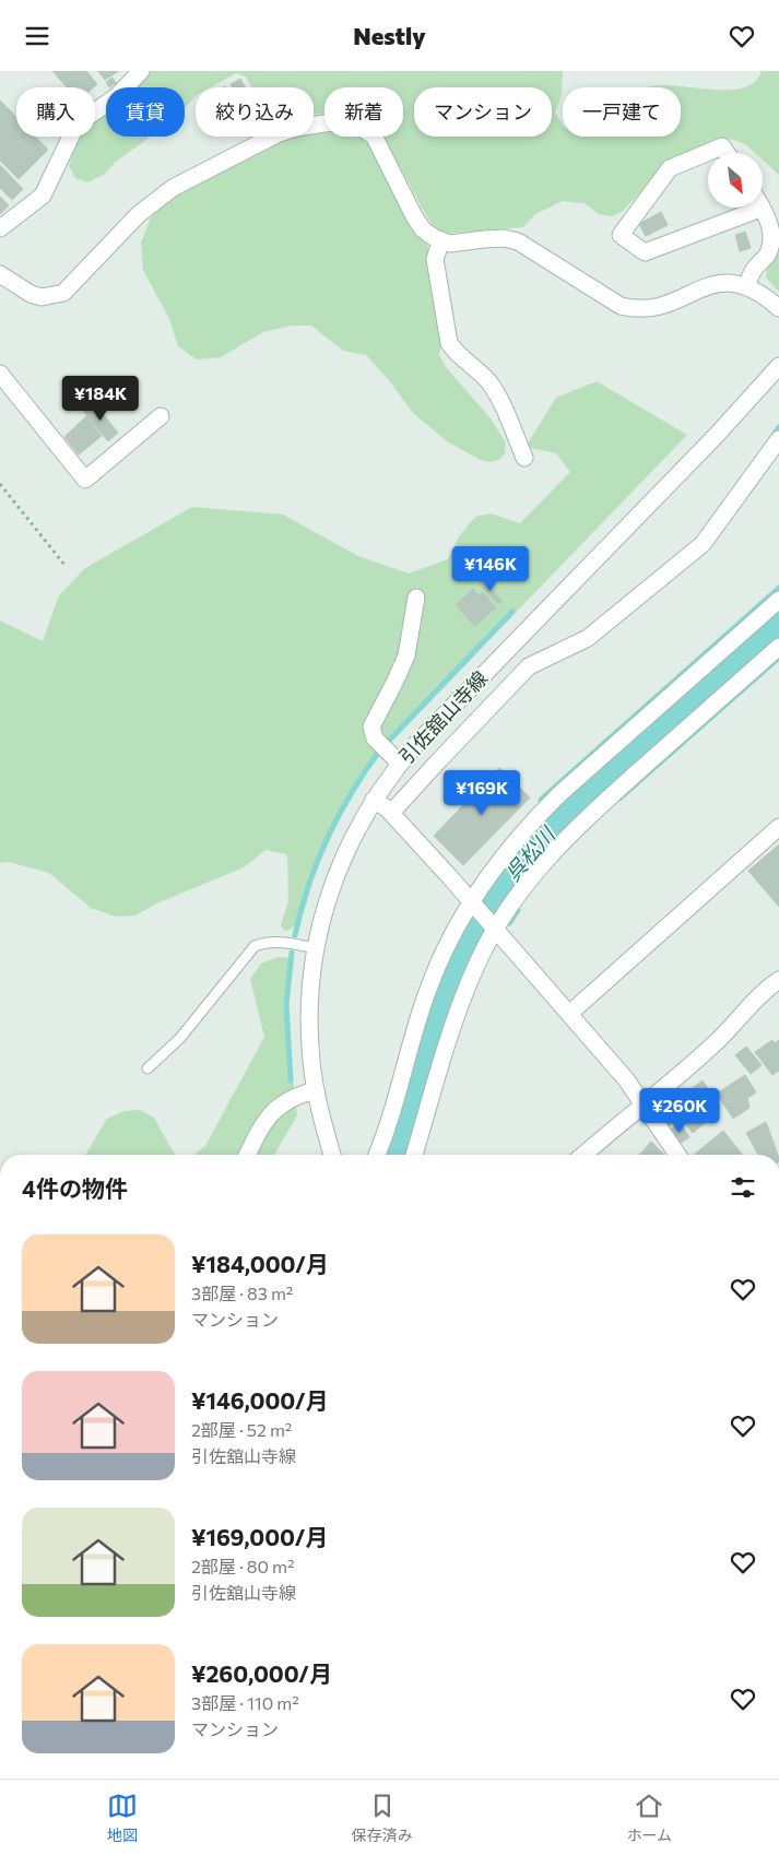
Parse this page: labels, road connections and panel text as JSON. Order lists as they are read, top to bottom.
{
  "streets": {
    "street": ["引佐舘山寺線"]
  },
  "water": ["呉松川"],
  "north": "bottom right",
  "page": {
    "header": "Nestly",
    "chip": [
      "購入",
      "賃貸",
      "絞り込み",
      "新着",
      "マンション",
      "一戸建て"
    ],
    "price": [
      "¥184K",
      "¥146K",
      "¥169K",
      "¥260K"
    ],
    "heading": "4件の物件",
    "list": [
      {
        "name": "¥184,000/月",
        "note": "3部屋 · 83 m² · マンション"
      },
      {
        "name": "¥146,000/月",
        "note": "2部屋 · 52 m² · 引佐舘山寺線"
      },
      {
        "name": "¥169,000/月",
        "note": "2部屋 · 80 m² · 引佐舘山寺線"
      },
      {
        "name": "¥260,000/月",
        "note": "3部屋 · 110 m² · マンション"
      }
    ],
    "tabs": ["地図", "保存済み", "ホーム"]
  }
}
